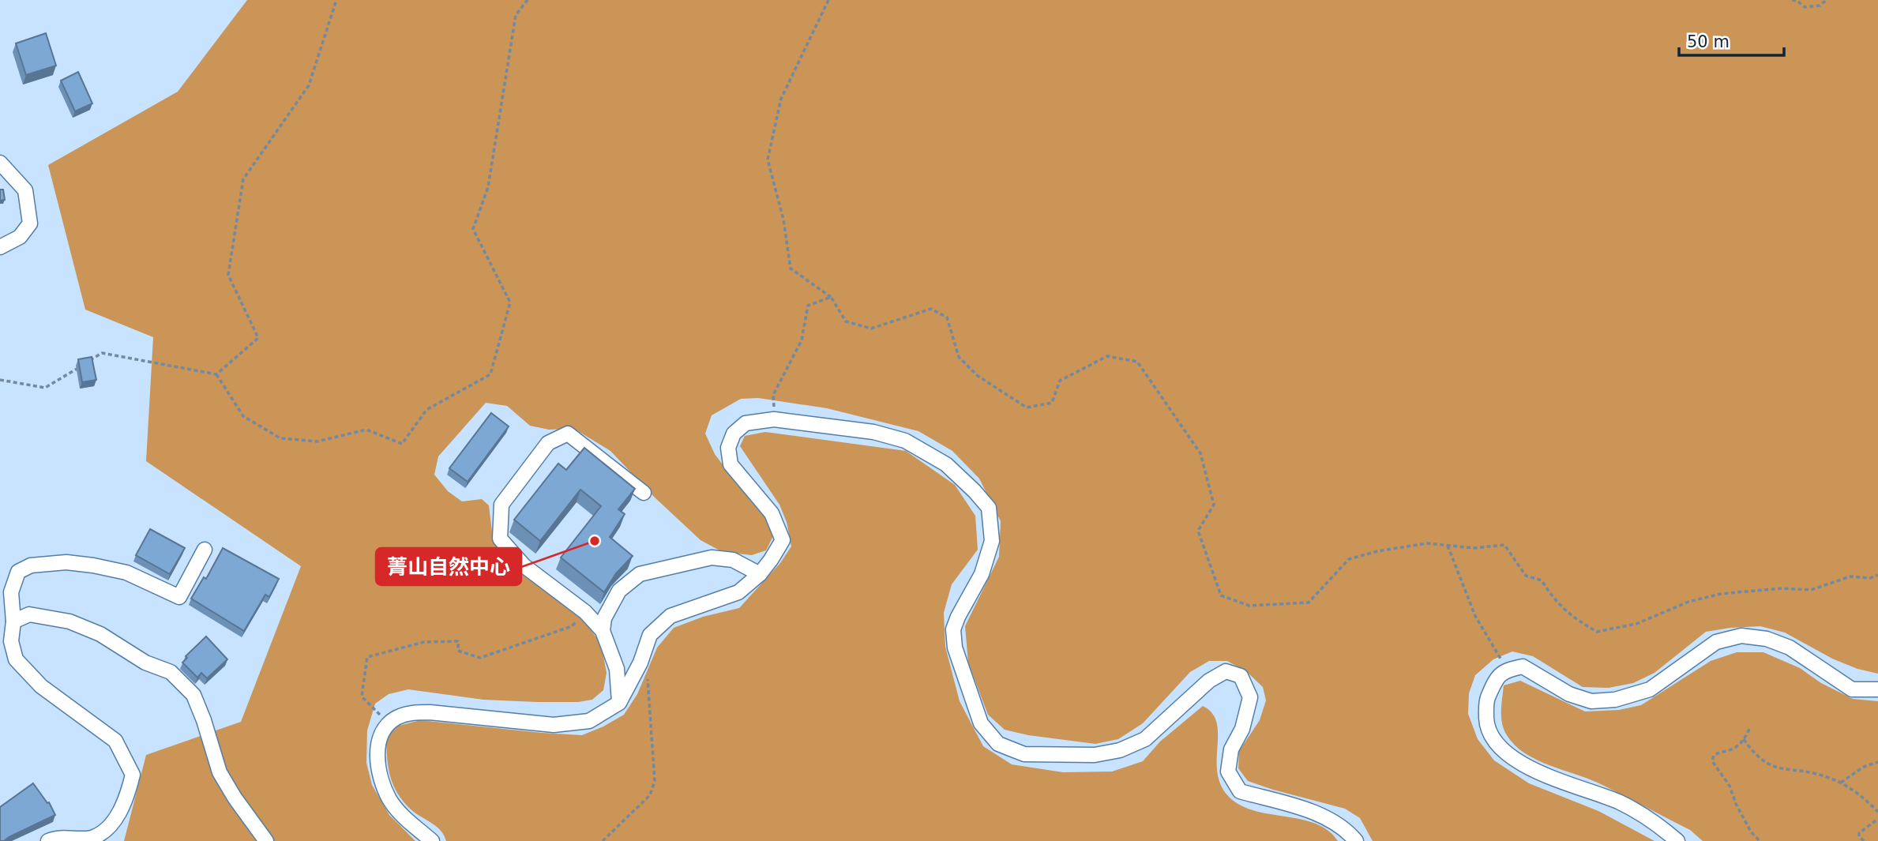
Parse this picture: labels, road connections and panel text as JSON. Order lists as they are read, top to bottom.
{
  "places": ["菁山自然中心"],
  "scale_bar": "50 m"
}
